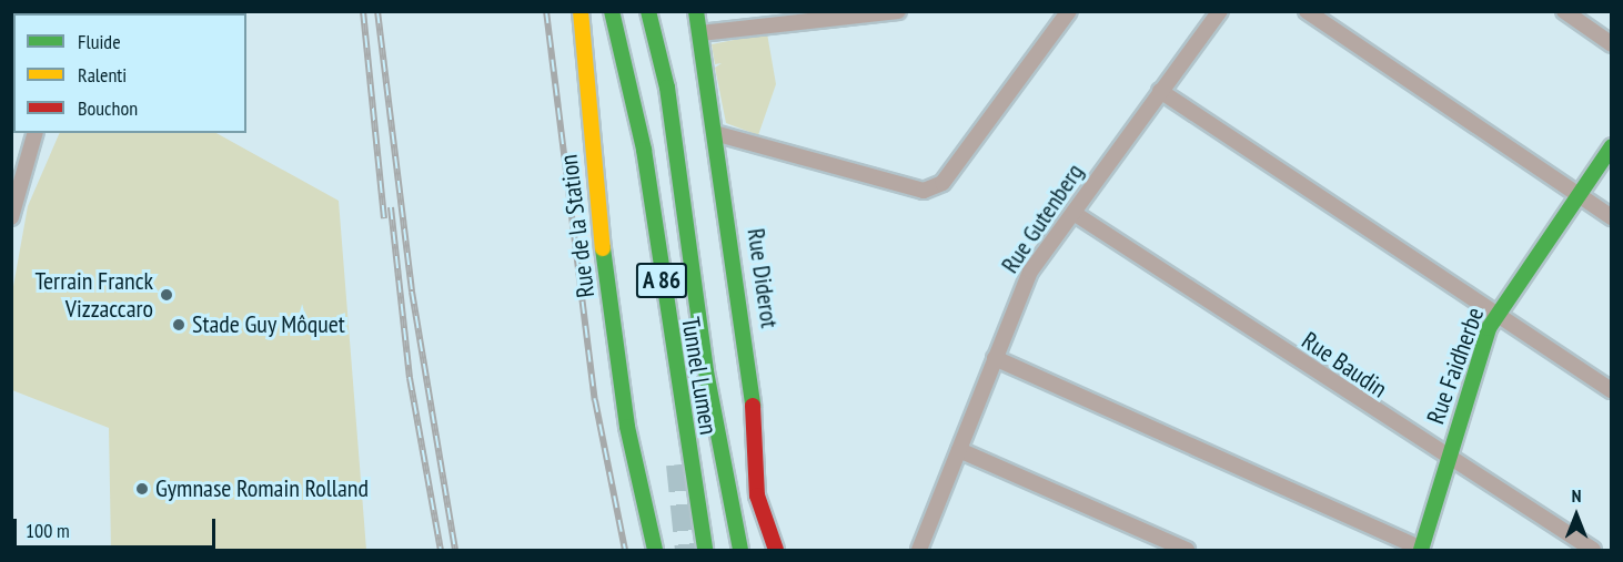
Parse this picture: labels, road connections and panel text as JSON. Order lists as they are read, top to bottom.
{
  "streets": {
    "main road": [
      "Rue de la Station",
      "Rue Diderot",
      "A 86",
      "Rue Faidherbe",
      "Tunnel Lumen"
    ],
    "street": ["Rue Gutenberg", "Rue Baudin"]
  },
  "crossings": [
    ["Rue Gutenberg", "Rue Baudin"],
    ["Rue Baudin", "Rue Faidherbe"]
  ],
  "places": ["Terrain Franck Vizzaccaro", "Stade Guy Môquet", "Gymnase Romain Rolland"],
  "legend": ["Fluide", "Ralenti", "Bouchon"],
  "scale_bar": "100 m",
  "north": "top"
}
